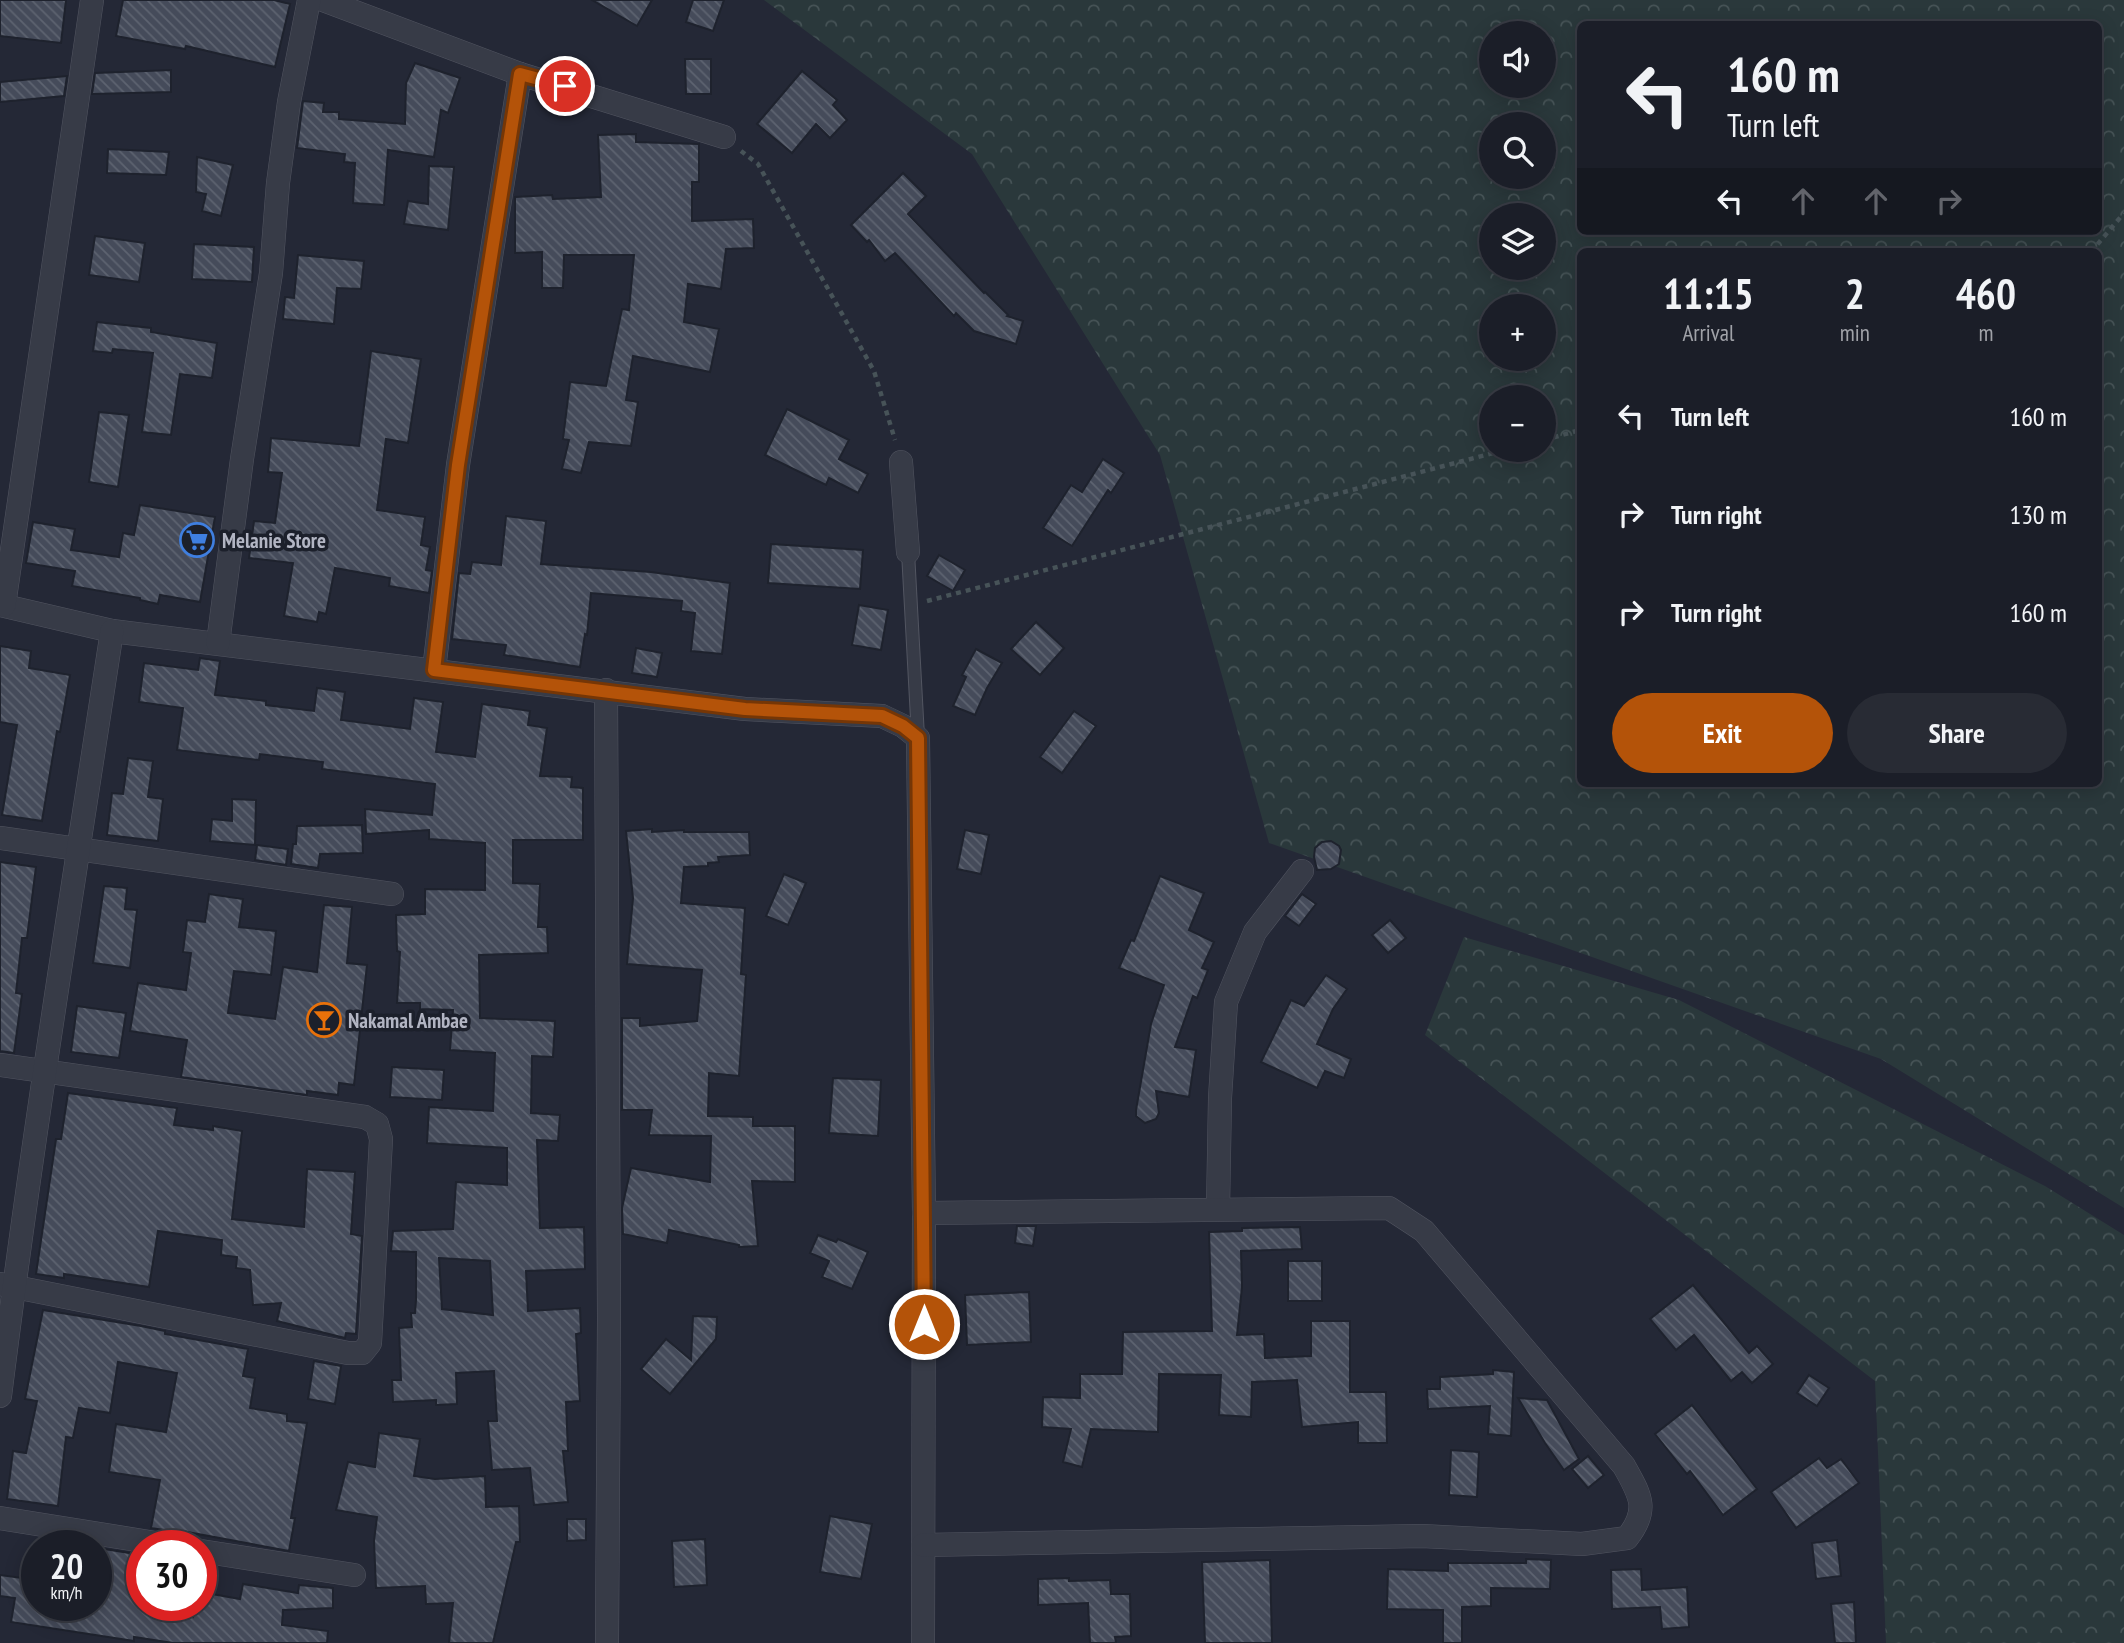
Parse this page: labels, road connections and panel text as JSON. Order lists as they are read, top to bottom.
{
  "places": {
    "supermarket": ["Melanie Store"],
    "bar": ["Nakamal Ambae"]
  },
  "page": {
    "map_buttons": ["+", "−"],
    "turn": ["160 m", "Turn left"],
    "eta": [
      "11:15",
      "Arrival",
      "2",
      "min",
      "460",
      "m"
    ],
    "list": [
      {
        "name": "Turn left",
        "value": "160 m"
      },
      {
        "name": "Turn right",
        "value": "130 m"
      },
      {
        "name": "Turn right",
        "value": "160 m"
      }
    ],
    "buttons": ["Exit", "Share"],
    "speed": "20 km/h",
    "limit": "30"
  }
}
